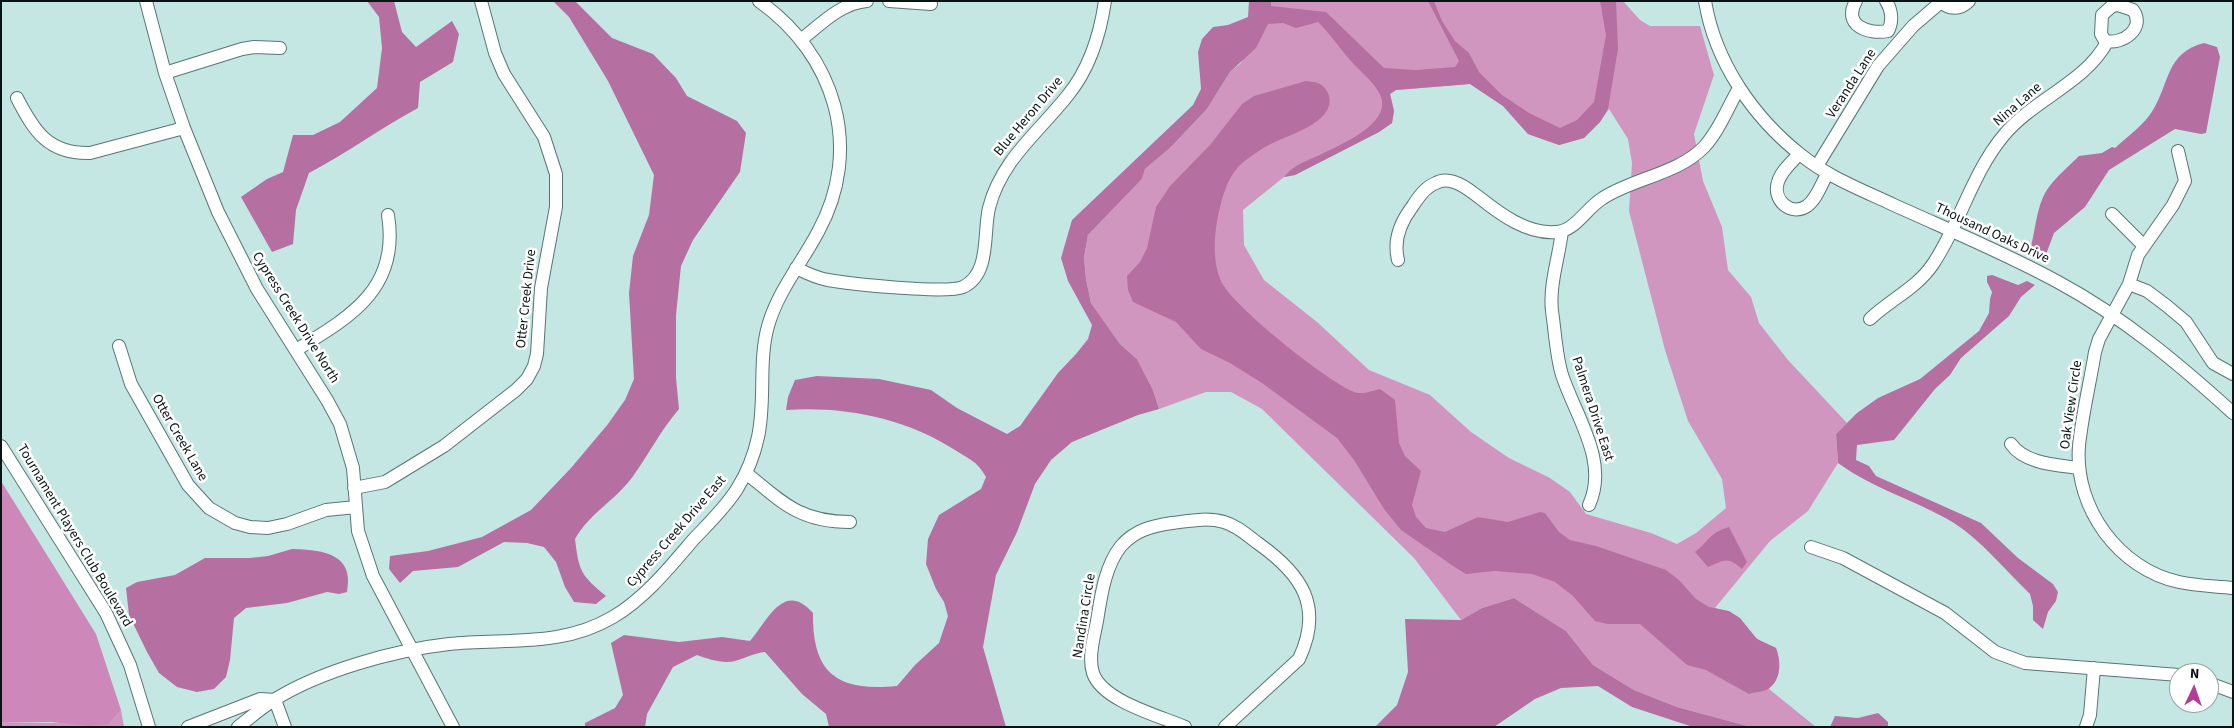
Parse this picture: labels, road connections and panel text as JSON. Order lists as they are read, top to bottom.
{
  "streets": {
    "street": [
      "Veranda Lane",
      "Nina Lane",
      "Blue Heron Drive",
      "Thousand Oaks Drive",
      "Otter Creek Drive",
      "Cypress Creek Drive North",
      "Oak View Circle",
      "Palmera Drive East",
      "Otter Creek Lane",
      "Cypress Creek Drive East",
      "Tournament Players Club Boulevard",
      "Nandina Circle"
    ]
  },
  "crossings": [
    ["Veranda Lane", "Thousand Oaks Drive"],
    ["Nina Lane", "Thousand Oaks Drive"],
    ["Blue Heron Drive", "Cypress Creek Drive East"],
    ["Thousand Oaks Drive", "Oak View Circle"],
    ["Otter Creek Drive", "Cypress Creek Drive North"],
    ["Cypress Creek Drive North", "Otter Creek Lane"],
    ["Cypress Creek Drive North", "Cypress Creek Drive East"]
  ],
  "north": "top"
}
